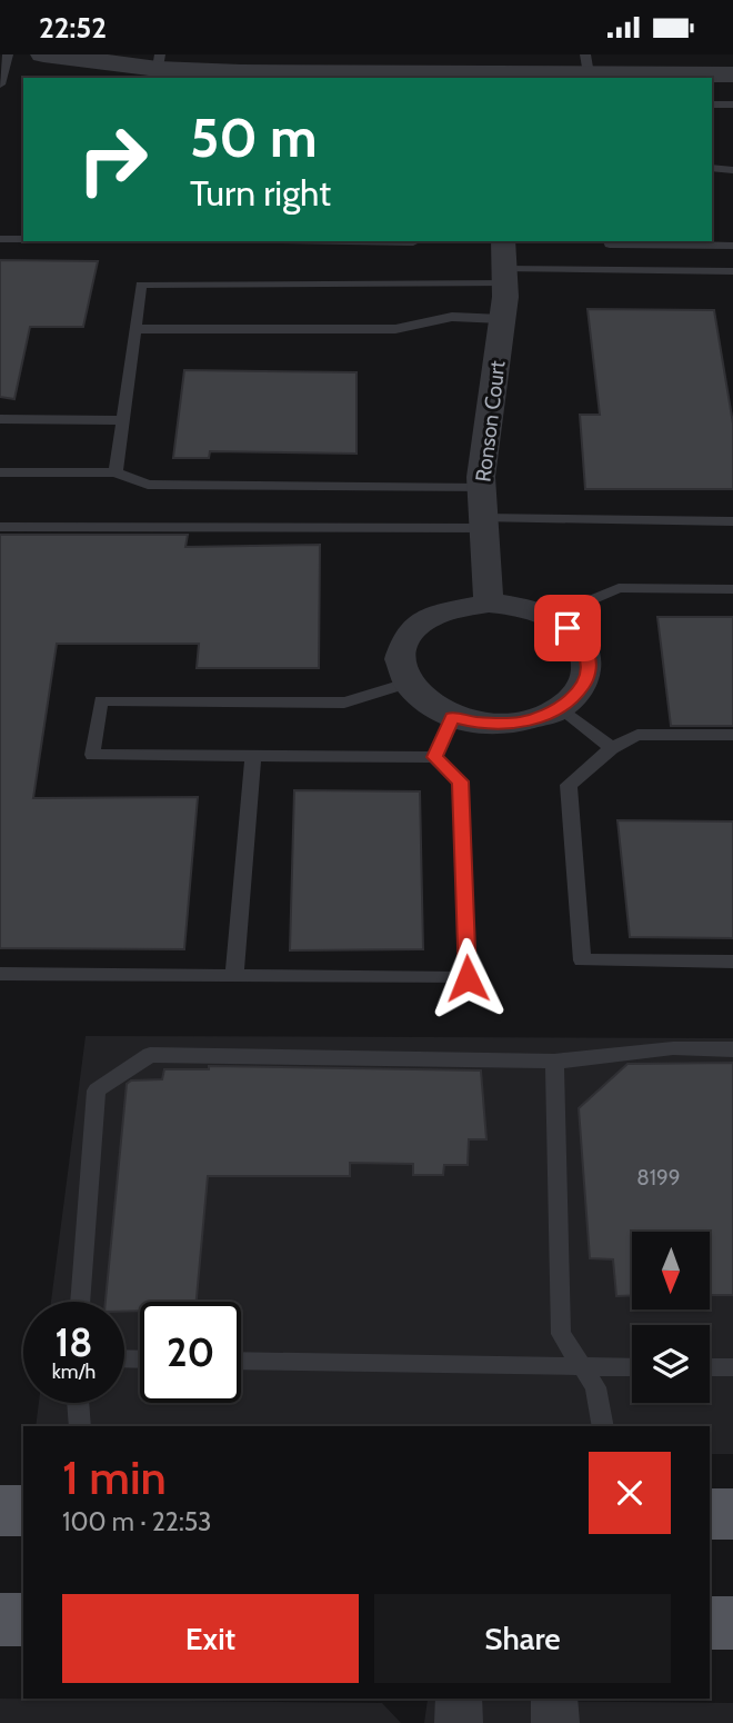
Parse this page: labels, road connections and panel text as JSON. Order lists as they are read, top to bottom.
{
  "streets": {
    "street": ["Ronson Court"]
  },
  "house_numbers": ["8199"],
  "north": "bottom",
  "page": {
    "status": "22:52",
    "turn": ["50 m", "Turn right"],
    "speed": "18 km/h",
    "limit": "20",
    "heading": ["1 min", "100 m · 22:53"],
    "buttons": ["Exit", "Share"]
  }
}
